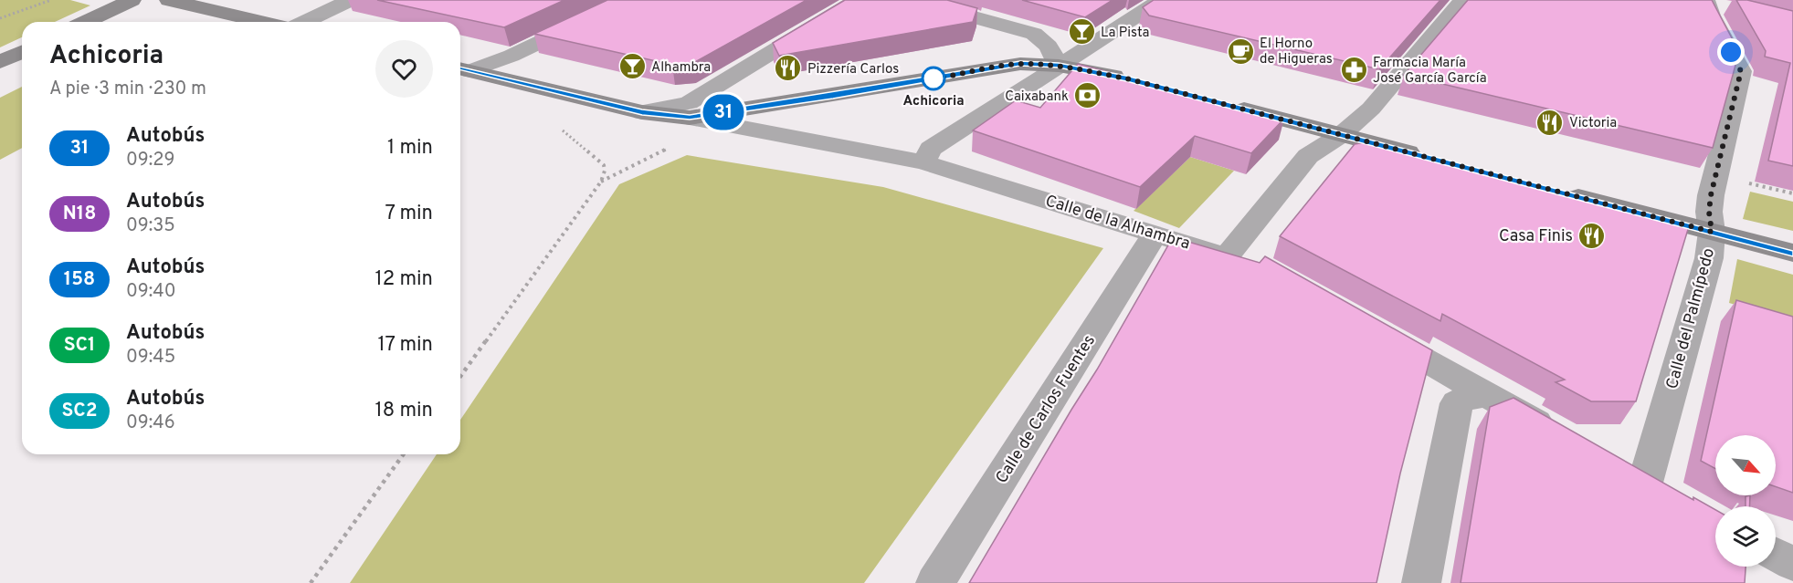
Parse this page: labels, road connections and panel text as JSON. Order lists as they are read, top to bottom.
{
  "streets": {
    "main road": ["Calle de la Alhambra"],
    "street": ["Calle del Palmípedo", "Calle de Carlos Fuentes"]
  },
  "crossings": [
    ["Calle de la Alhambra", "Calle de Carlos Fuentes"]
  ],
  "places": {
    "bar": ["La Pista", "Alhambra"],
    "cafe": ["El Horno de Higueras"],
    "restaurant": ["Pizzería Carlos", "Victoria", "Casa Finis"],
    "pharmacy": ["Farmacia María José García García"],
    "other": ["Achicoria"],
    "bank": ["Caixabank"]
  },
  "lines": ["bus line 31"],
  "north": "bottom right",
  "page": {
    "on_map": "31",
    "heading": ["Achicoria", "A pie · 3 min · 230 m"],
    "list": [
      {
        "mark": "31",
        "name": "Autobús",
        "note": "09:29",
        "value": "1 min"
      },
      {
        "mark": "N18",
        "name": "Autobús",
        "note": "09:35",
        "value": "7 min"
      },
      {
        "mark": "158",
        "name": "Autobús",
        "note": "09:40",
        "value": "12 min"
      },
      {
        "mark": "SC1",
        "name": "Autobús",
        "note": "09:45",
        "value": "17 min"
      },
      {
        "mark": "SC2",
        "name": "Autobús",
        "note": "09:46",
        "value": "18 min"
      }
    ]
  }
}
